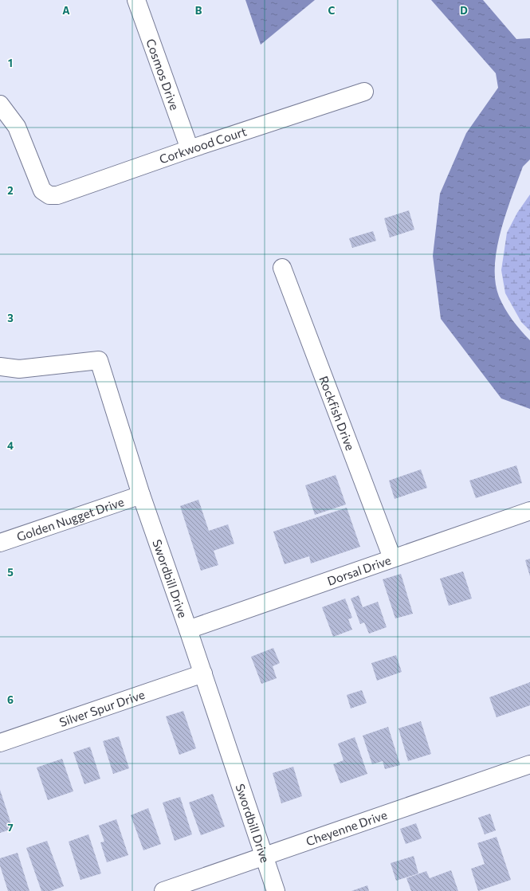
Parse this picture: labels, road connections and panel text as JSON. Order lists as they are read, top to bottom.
{
  "streets": {
    "street": [
      "Cosmos Drive",
      "Corkwood Court",
      "Rockfish Drive",
      "Golden Nugget Drive",
      "Dorsal Drive",
      "Swordbill Drive",
      "Silver Spur Drive",
      "Cheyenne Drive"
    ]
  },
  "crossings": [
    ["Cosmos Drive", "Corkwood Court"],
    ["Rockfish Drive", "Dorsal Drive"],
    ["Golden Nugget Drive", "Swordbill Drive"],
    ["Dorsal Drive", "Swordbill Drive"],
    ["Swordbill Drive", "Silver Spur Drive"],
    ["Swordbill Drive", "Cheyenne Drive"]
  ],
  "grid": {
    "columns": [
      "A",
      "B",
      "C",
      "D"
    ],
    "rows": [
      "1",
      "2",
      "3",
      "4",
      "5",
      "6",
      "7"
    ]
  }
}
